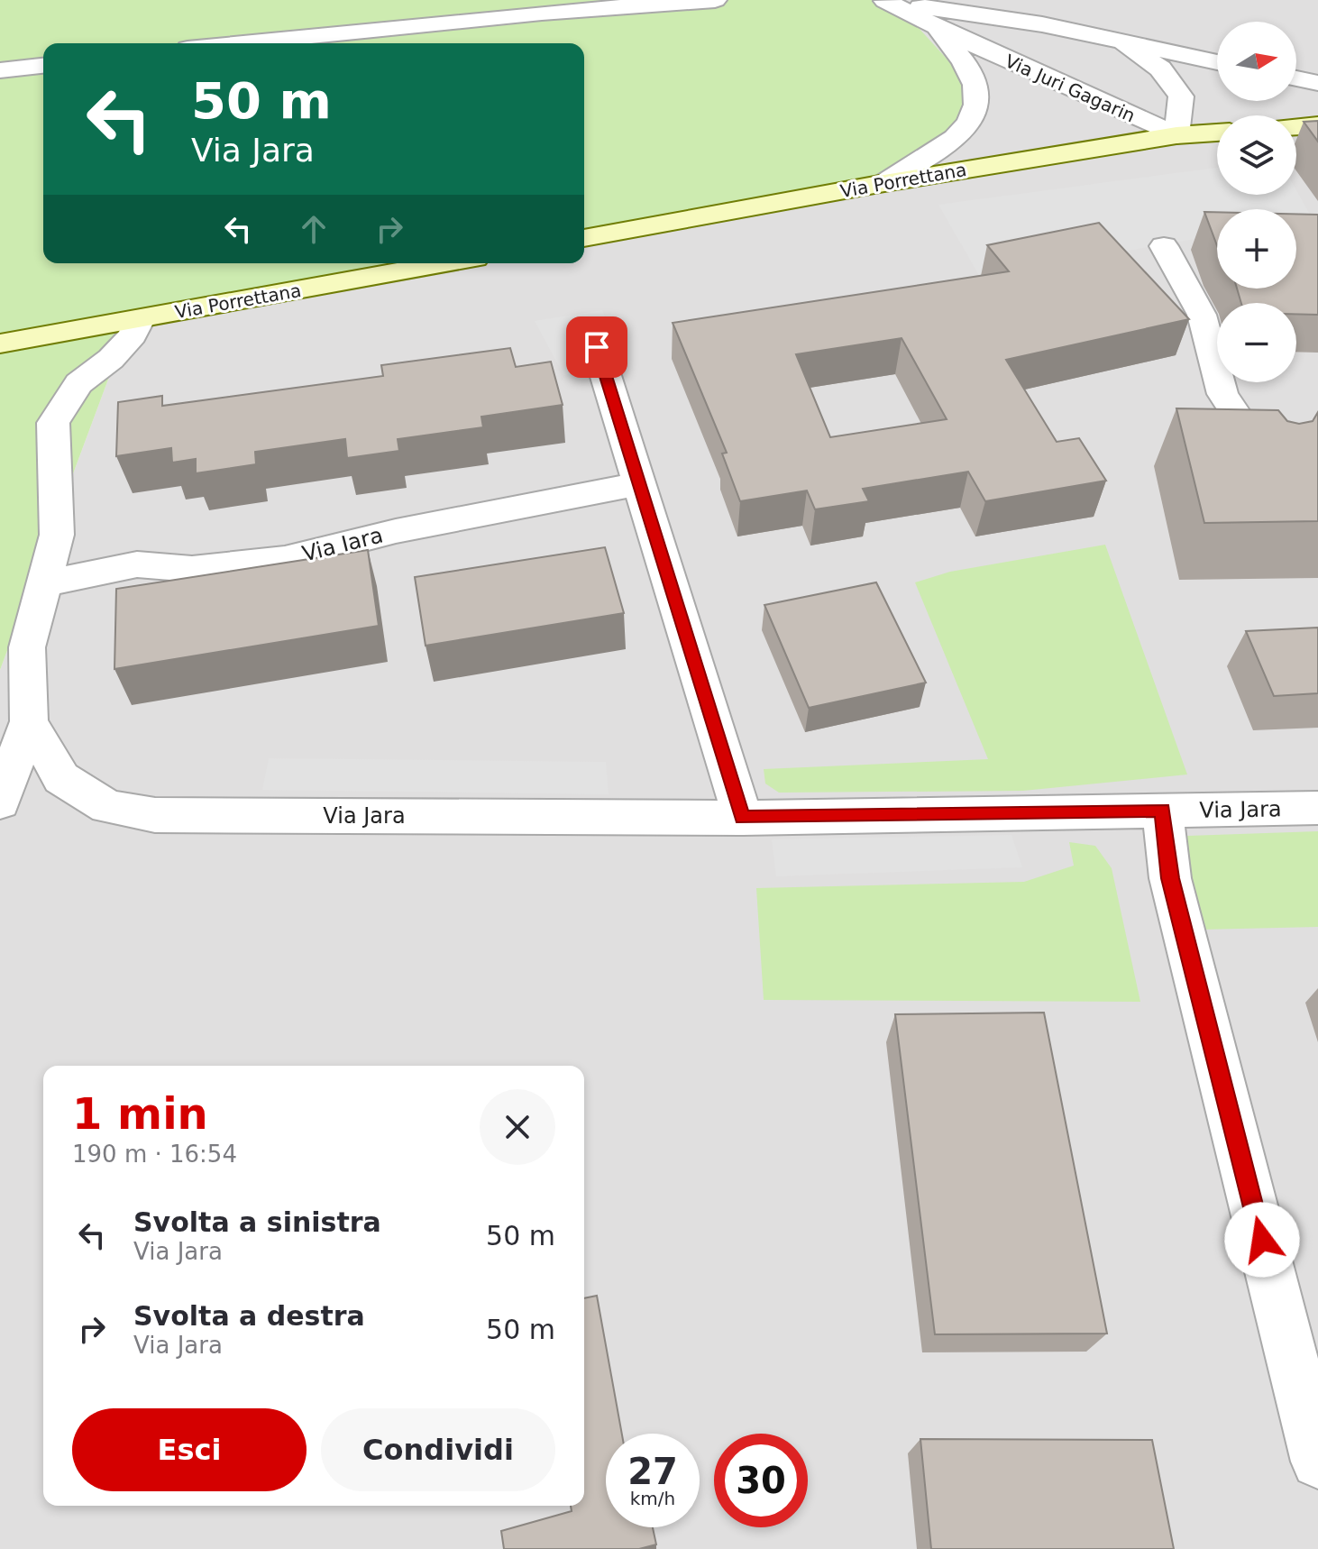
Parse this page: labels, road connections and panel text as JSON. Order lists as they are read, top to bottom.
{
  "streets": {
    "main road": ["Via Porrettana"],
    "street": ["Via Juri Gagarin", "Via Iara", "Via Jara"]
  },
  "crossings": [
    ["Via Juri Gagarin", "Via Porrettana"],
    ["Via Porrettana", "Via Jara"],
    ["Via Iara", "Via Jara"]
  ],
  "north": "right",
  "page": {
    "map_buttons": ["+", "−"],
    "turn": ["50 m", "Via Jara"],
    "heading": ["1 min", "190 m · 16:54"],
    "list": [
      {
        "name": "Svolta a sinistra",
        "note": "Via Jara",
        "value": "50 m"
      },
      {
        "name": "Svolta a destra",
        "note": "Via Jara",
        "value": "50 m"
      }
    ],
    "buttons": ["Esci", "Condividi"],
    "speed": "27 km/h",
    "limit": "30"
  }
}
